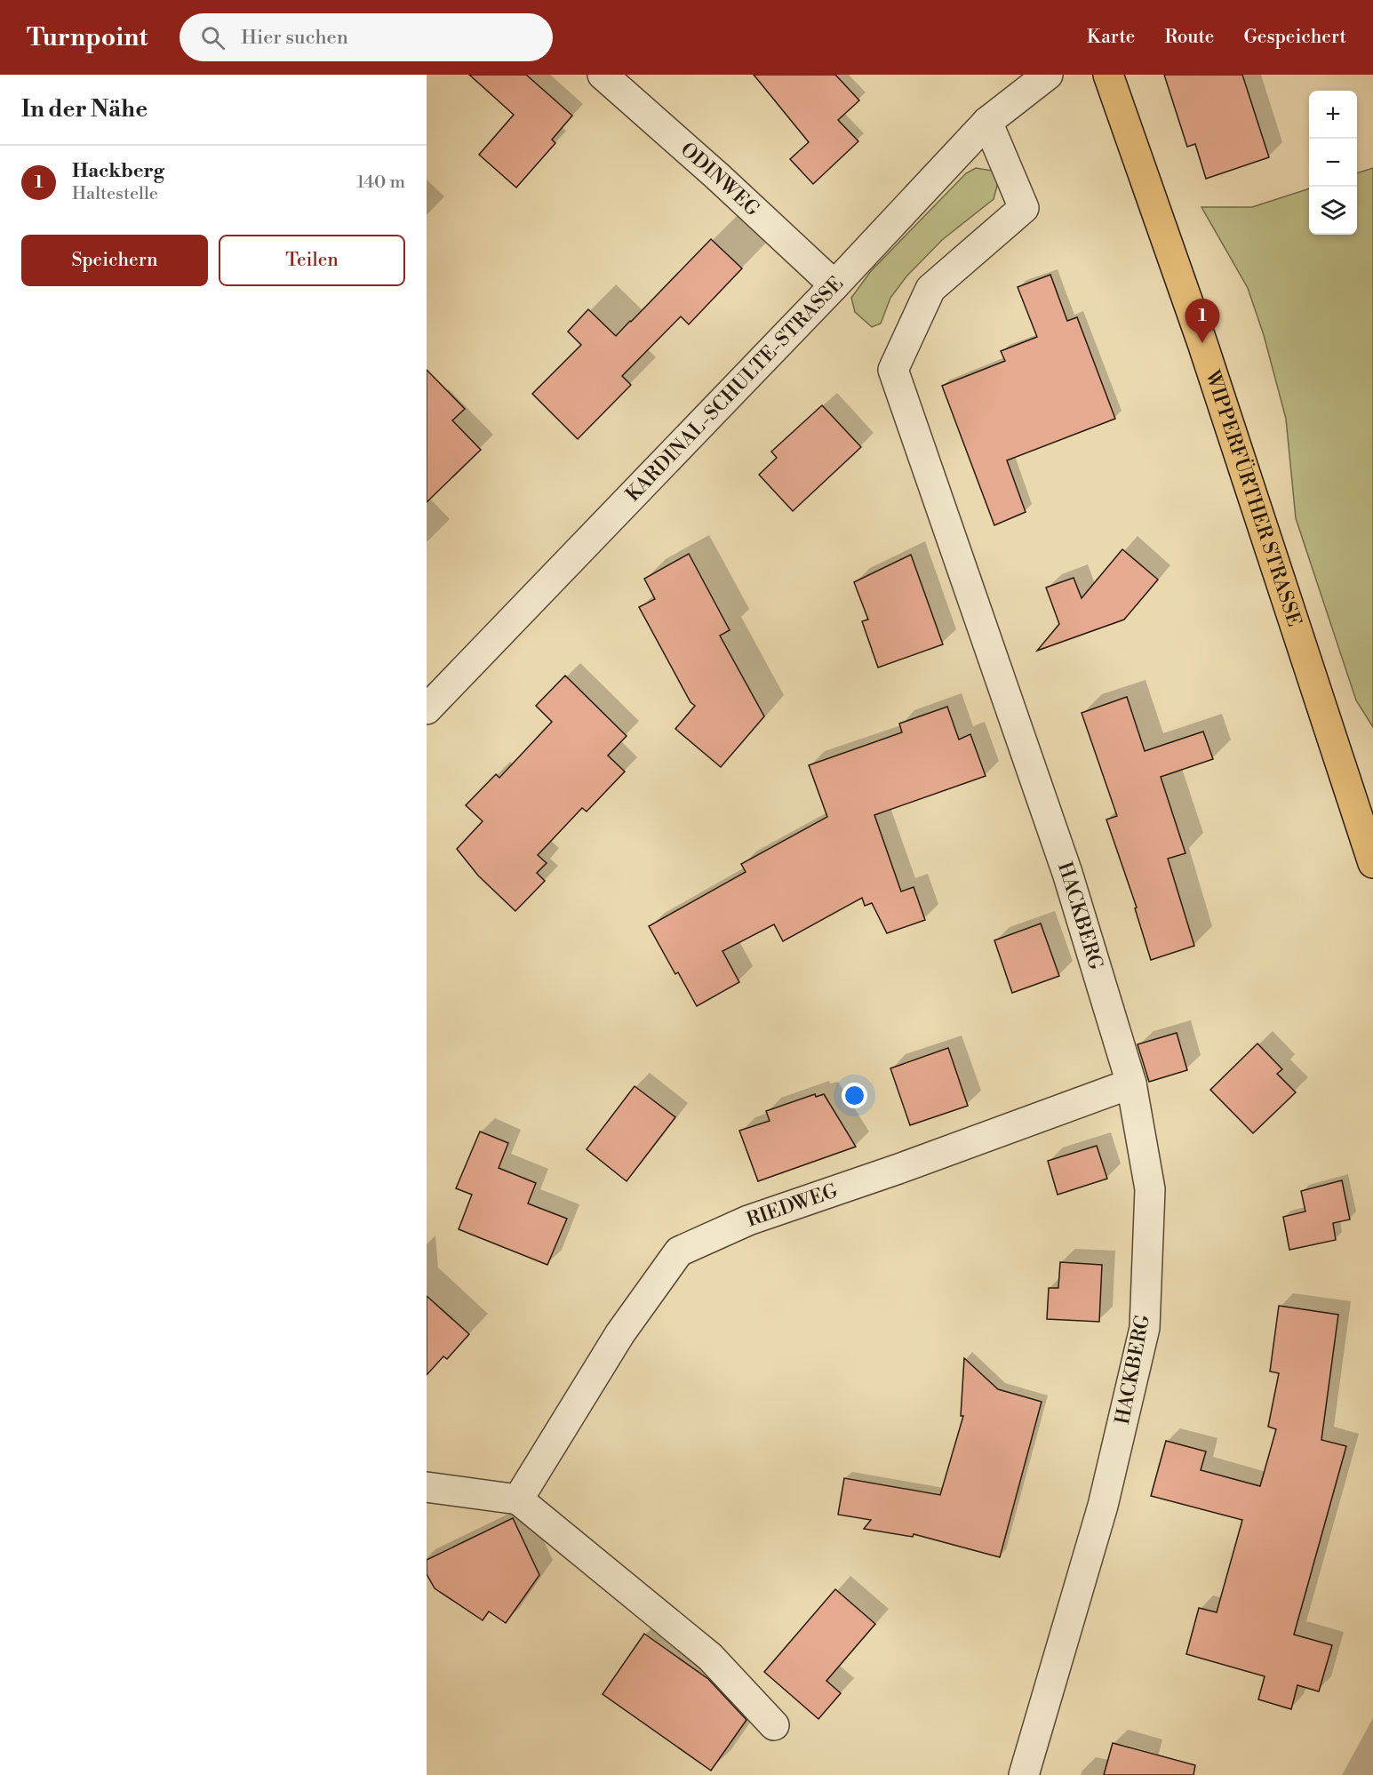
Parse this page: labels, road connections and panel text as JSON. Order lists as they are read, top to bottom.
{
  "streets": {
    "main road": ["WIPPERFÜRTHER STRASSE"],
    "street": [
      "ODINWEG",
      "KARDINAL-SCHULTE-STRASSE",
      "HACKBERG",
      "RIEDWEG"
    ]
  },
  "crossings": [
    ["ODINWEG", "KARDINAL-SCHULTE-STRASSE"],
    ["KARDINAL-SCHULTE-STRASSE", "HACKBERG"],
    ["HACKBERG", "RIEDWEG"]
  ],
  "page": {
    "header": "Turnpoint",
    "search": "Hier suchen",
    "nav": ["Karte", "Route", "Gespeichert"],
    "heading": "In der Nähe",
    "map_buttons": ["+", "−"],
    "list": [
      {
        "mark": "1",
        "name": "Hackberg",
        "note": "Haltestelle",
        "value": "140 m"
      }
    ],
    "buttons": ["Speichern", "Teilen"],
    "pins": "1"
  }
}
